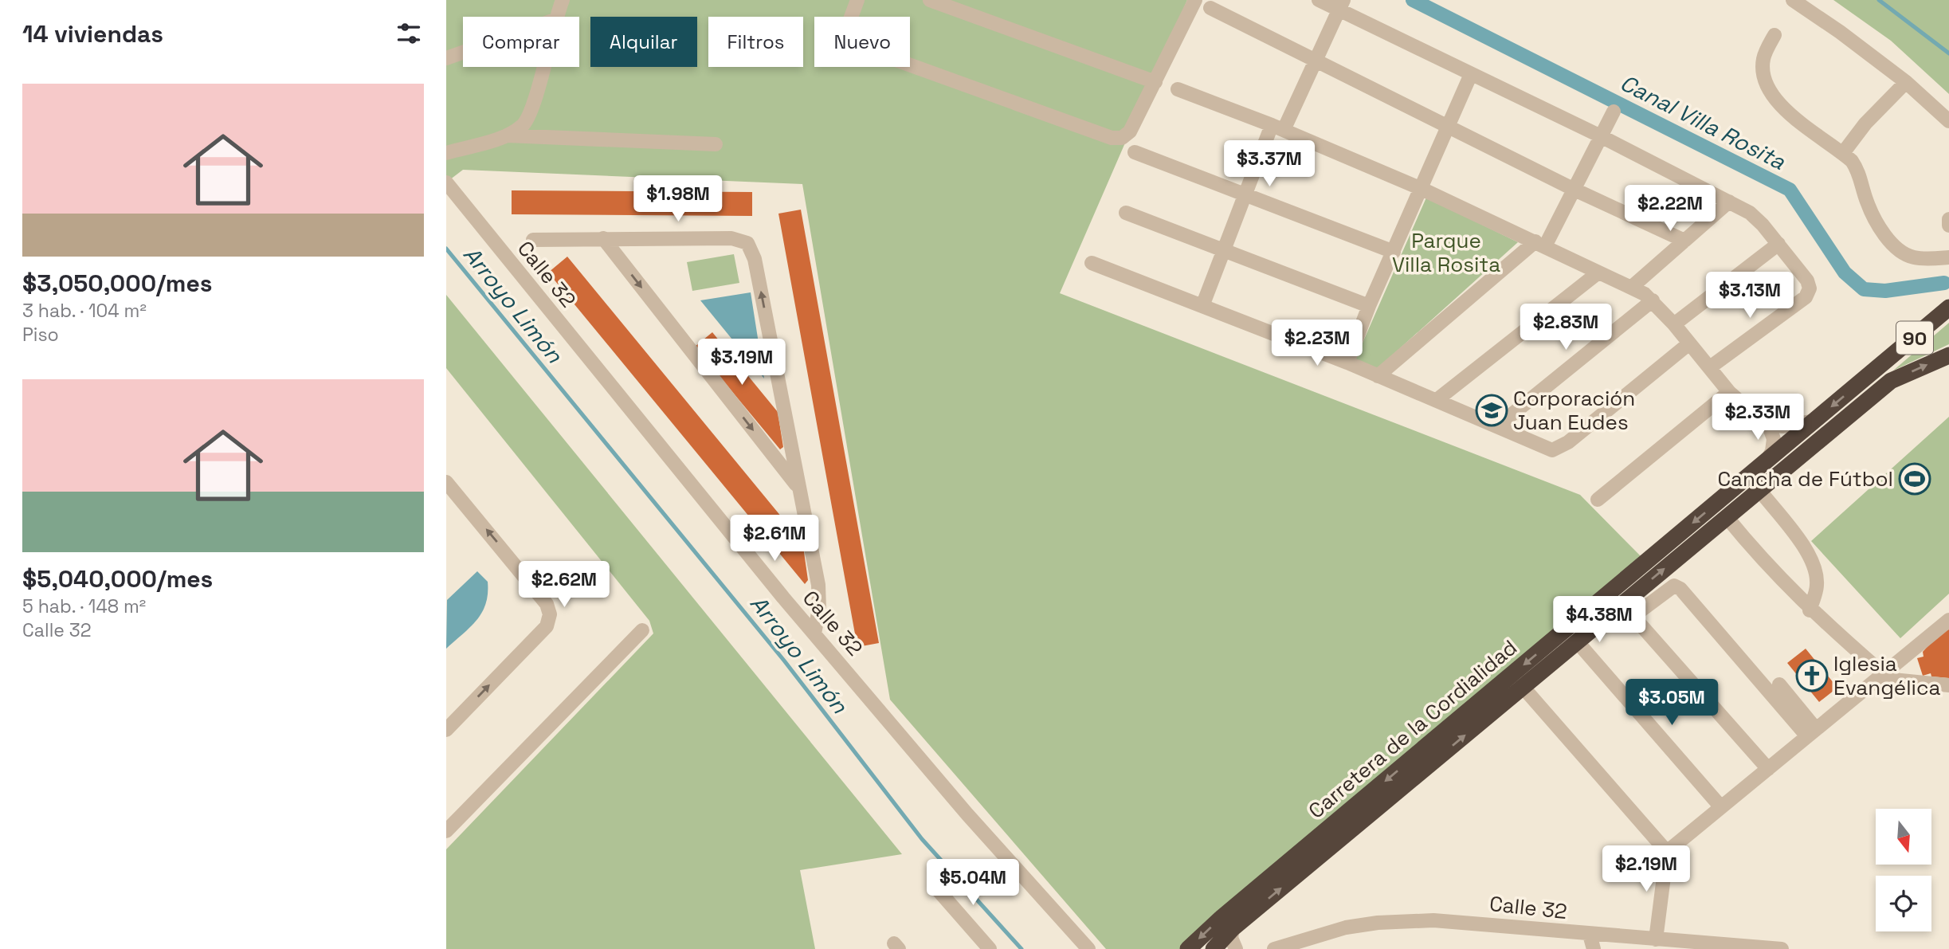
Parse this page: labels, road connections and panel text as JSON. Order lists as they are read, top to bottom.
{
  "streets": {
    "highway": ["90", "Carretera de la Cordialidad"],
    "street": ["Calle 32"]
  },
  "water": ["Canal Villa Rosita", "Arroyo Limón"],
  "parks": ["Parque Villa Rosita"],
  "places": {
    "school or university": ["Corporación Juan Eudes"],
    "sports": ["Cancha de Fútbol"],
    "church": ["Iglesia Evangélica"]
  },
  "north": "bottom",
  "page": {
    "heading": "14 viviendas",
    "chip": [
      "Comprar",
      "Alquilar",
      "Filtros",
      "Nuevo"
    ],
    "list": [
      {
        "name": "$3,050,000/mes",
        "note": "3 hab. · 104 m² · Piso"
      },
      {
        "name": "$5,040,000/mes",
        "note": "5 hab. · 148 m² · Calle 32"
      }
    ],
    "price": [
      "$3.37M",
      "$1.98M",
      "$2.22M",
      "$3.13M",
      "$2.83M",
      "$2.23M",
      "$3.19M",
      "$2.33M",
      "$2.61M",
      "$2.62M",
      "$4.38M",
      "$3.05M",
      "$2.19M",
      "$5.04M"
    ]
  }
}
